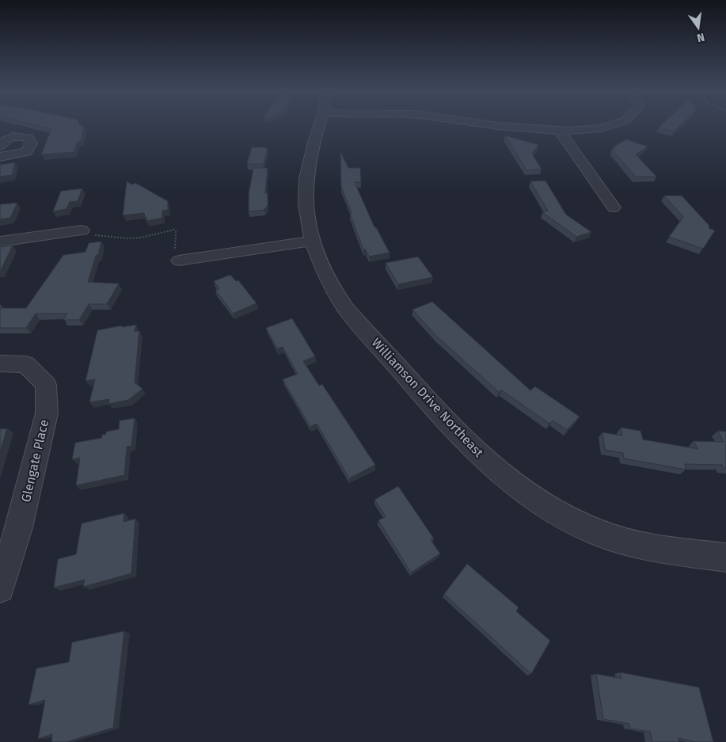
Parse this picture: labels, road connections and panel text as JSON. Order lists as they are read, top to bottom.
{
  "streets": {
    "street": ["Williamson Drive Northeast", "Glengate Place"]
  },
  "north": "bottom"
}
